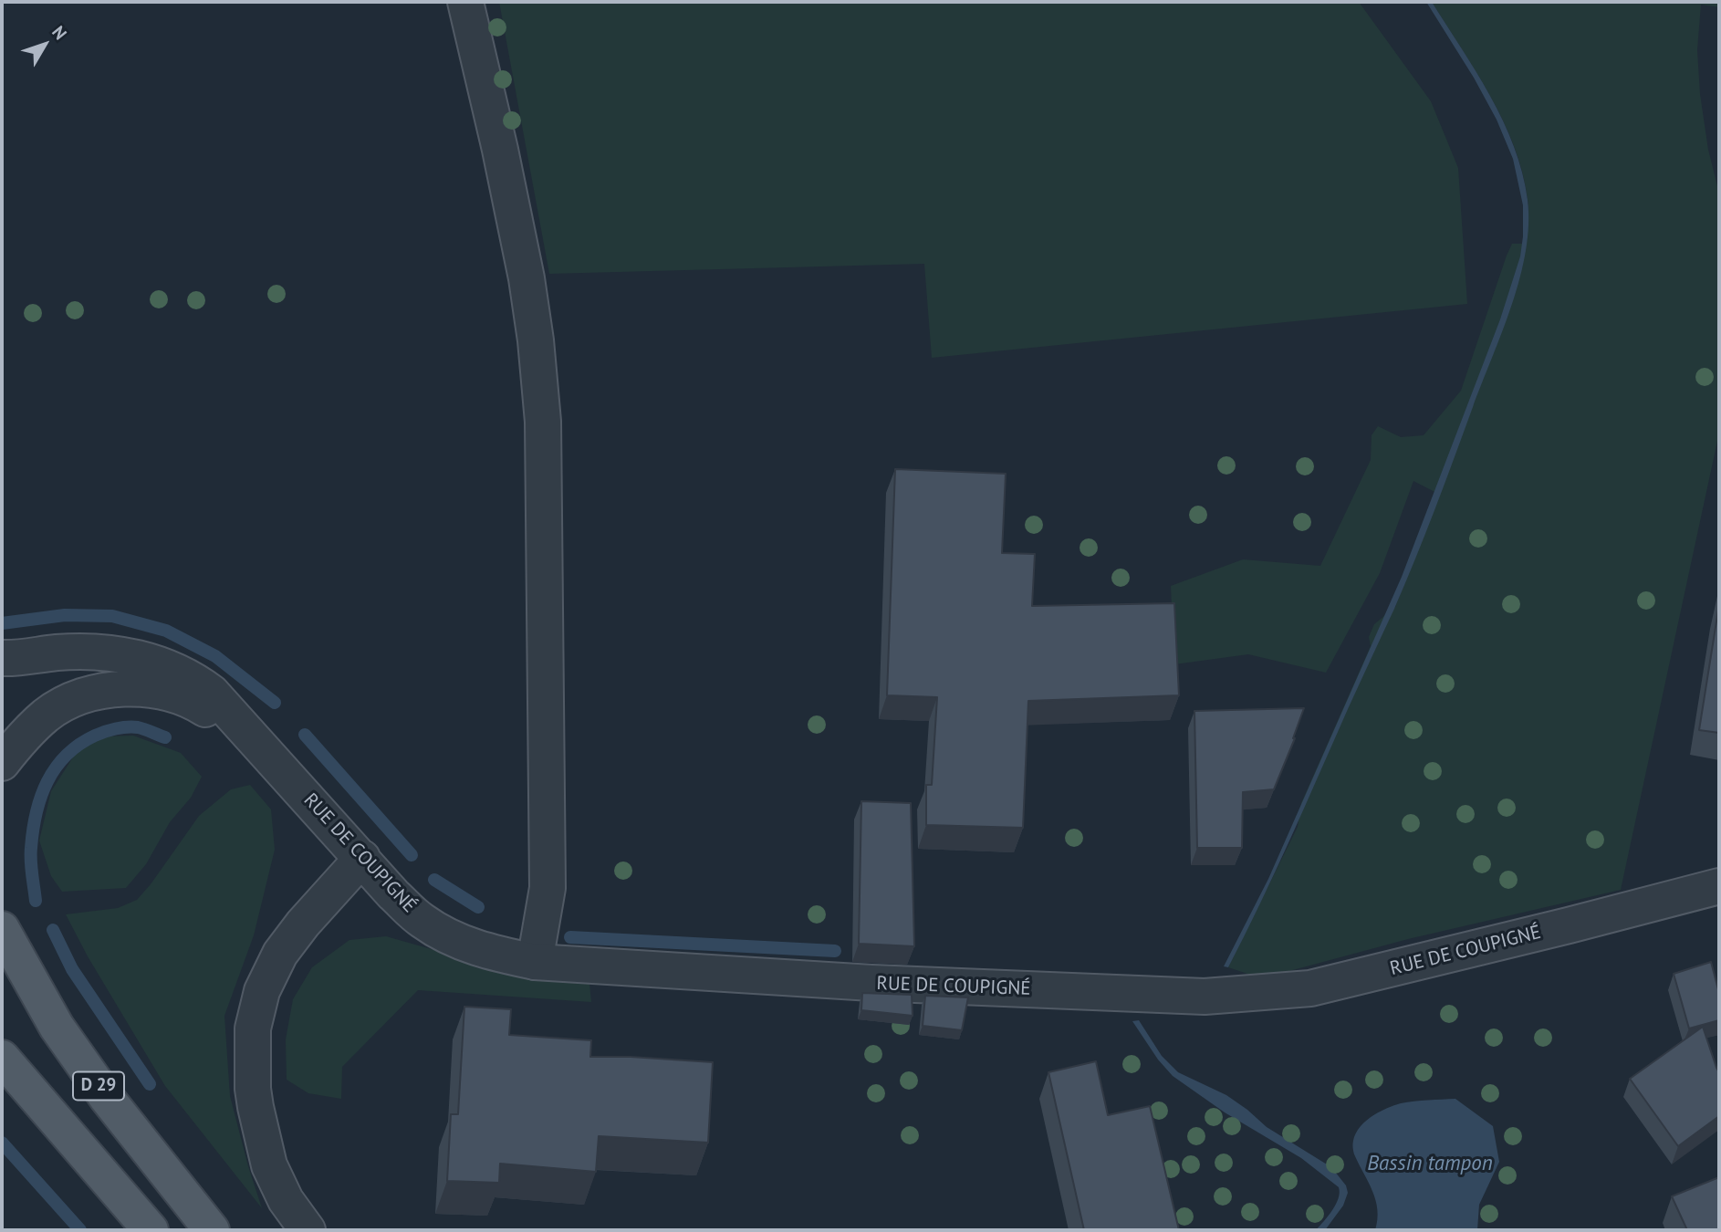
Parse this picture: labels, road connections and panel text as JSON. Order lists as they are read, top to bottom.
{
  "streets": {
    "main road": ["D 29"],
    "street": ["RUE DE COUPIGNÉ"]
  },
  "water": ["Bassin tampon"],
  "north": "top right"
}
